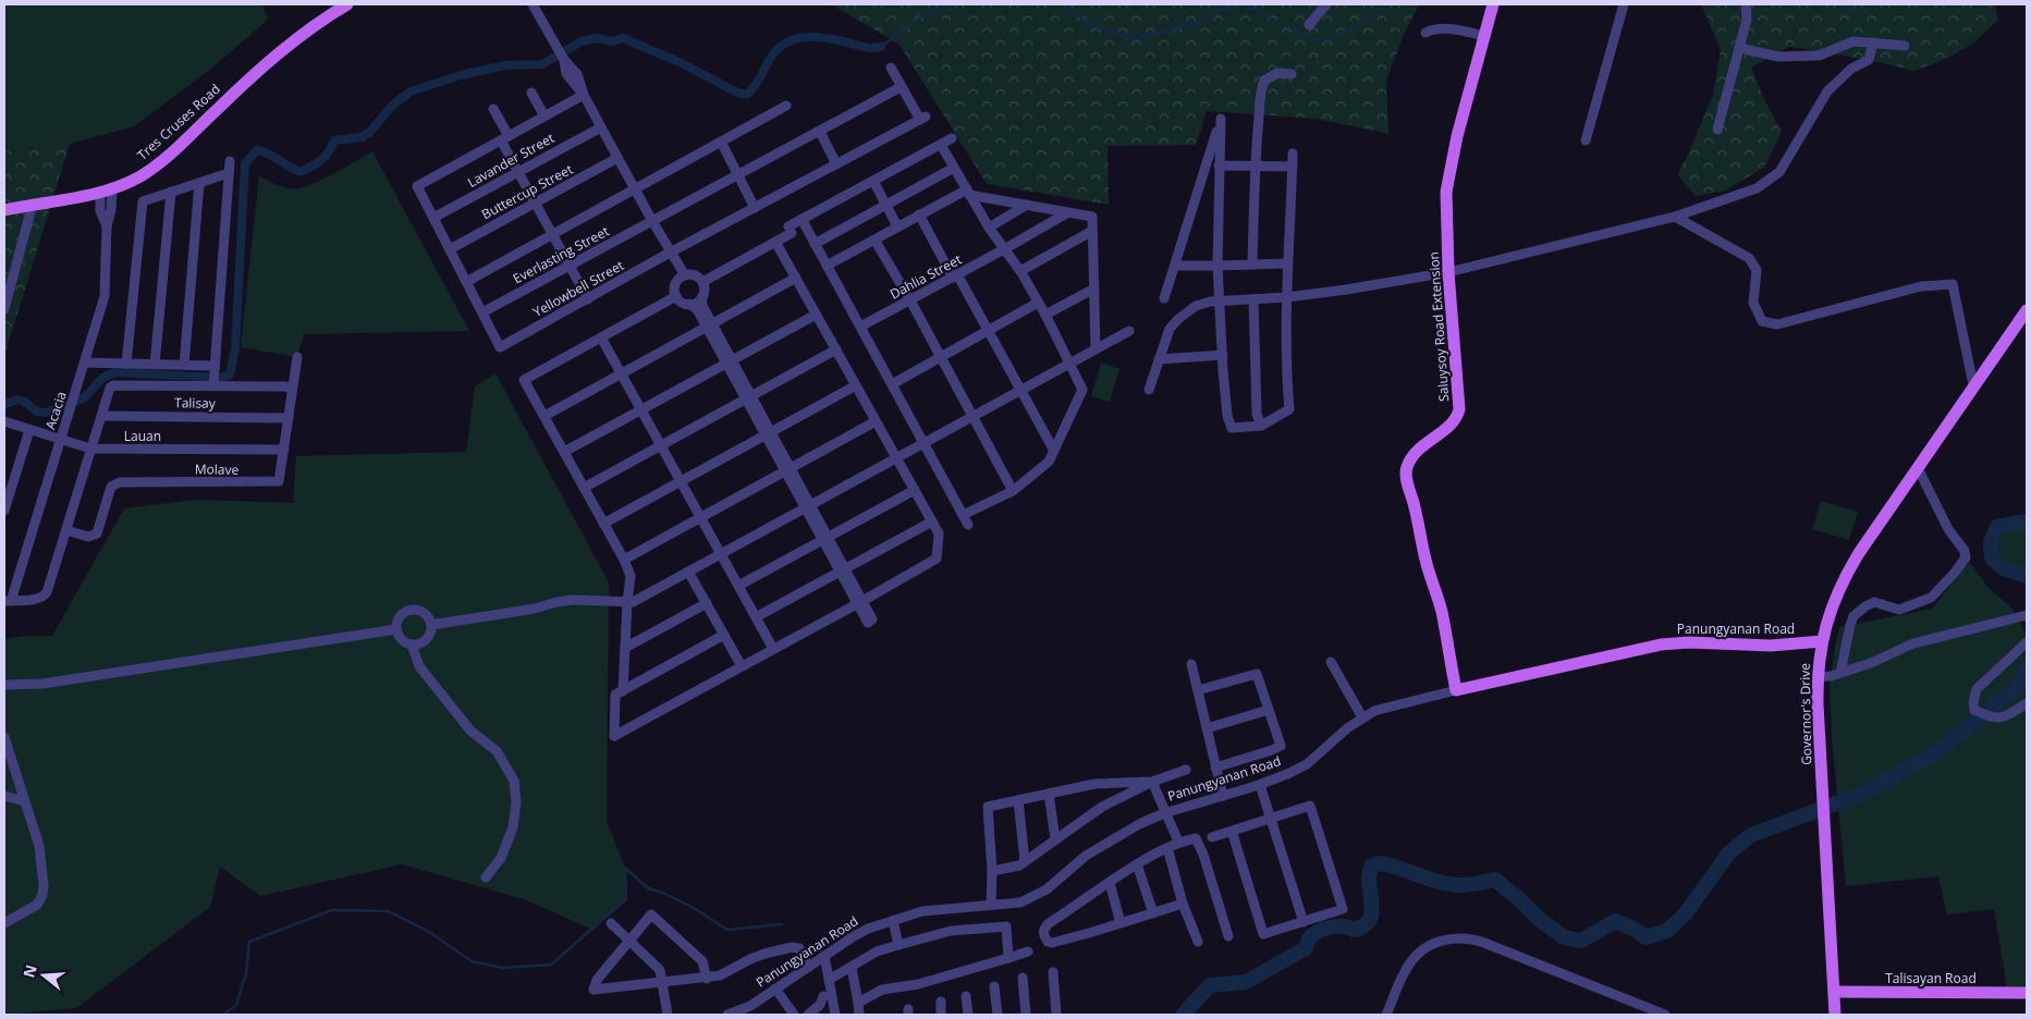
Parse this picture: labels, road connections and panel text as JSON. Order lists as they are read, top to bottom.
{
  "streets": {
    "main road": [
      "Tres Cruses Road",
      "Saluysoy Road Extension",
      "Panungyanan Road",
      "Governor's Drive",
      "Talisayan Road"
    ],
    "street": [
      "Lavander Street",
      "Buttercup Street",
      "Everlasting Street",
      "Dahlia Street",
      "Yellowbell Street",
      "Talisay",
      "Acacia",
      "Lauan",
      "Molave"
    ]
  },
  "crossings": [
    ["Tres Cruses Road", "Acacia"],
    ["Everlasting Street", "Yellowbell Street"],
    ["Saluysoy Road Extension", "Panungyanan Road"],
    ["Talisay", "Molave"],
    ["Acacia", "Lauan"],
    ["Lauan", "Molave"],
    ["Panungyanan Road", "Governor's Drive"],
    ["Governor's Drive", "Talisayan Road"]
  ],
  "north": "left"
}
